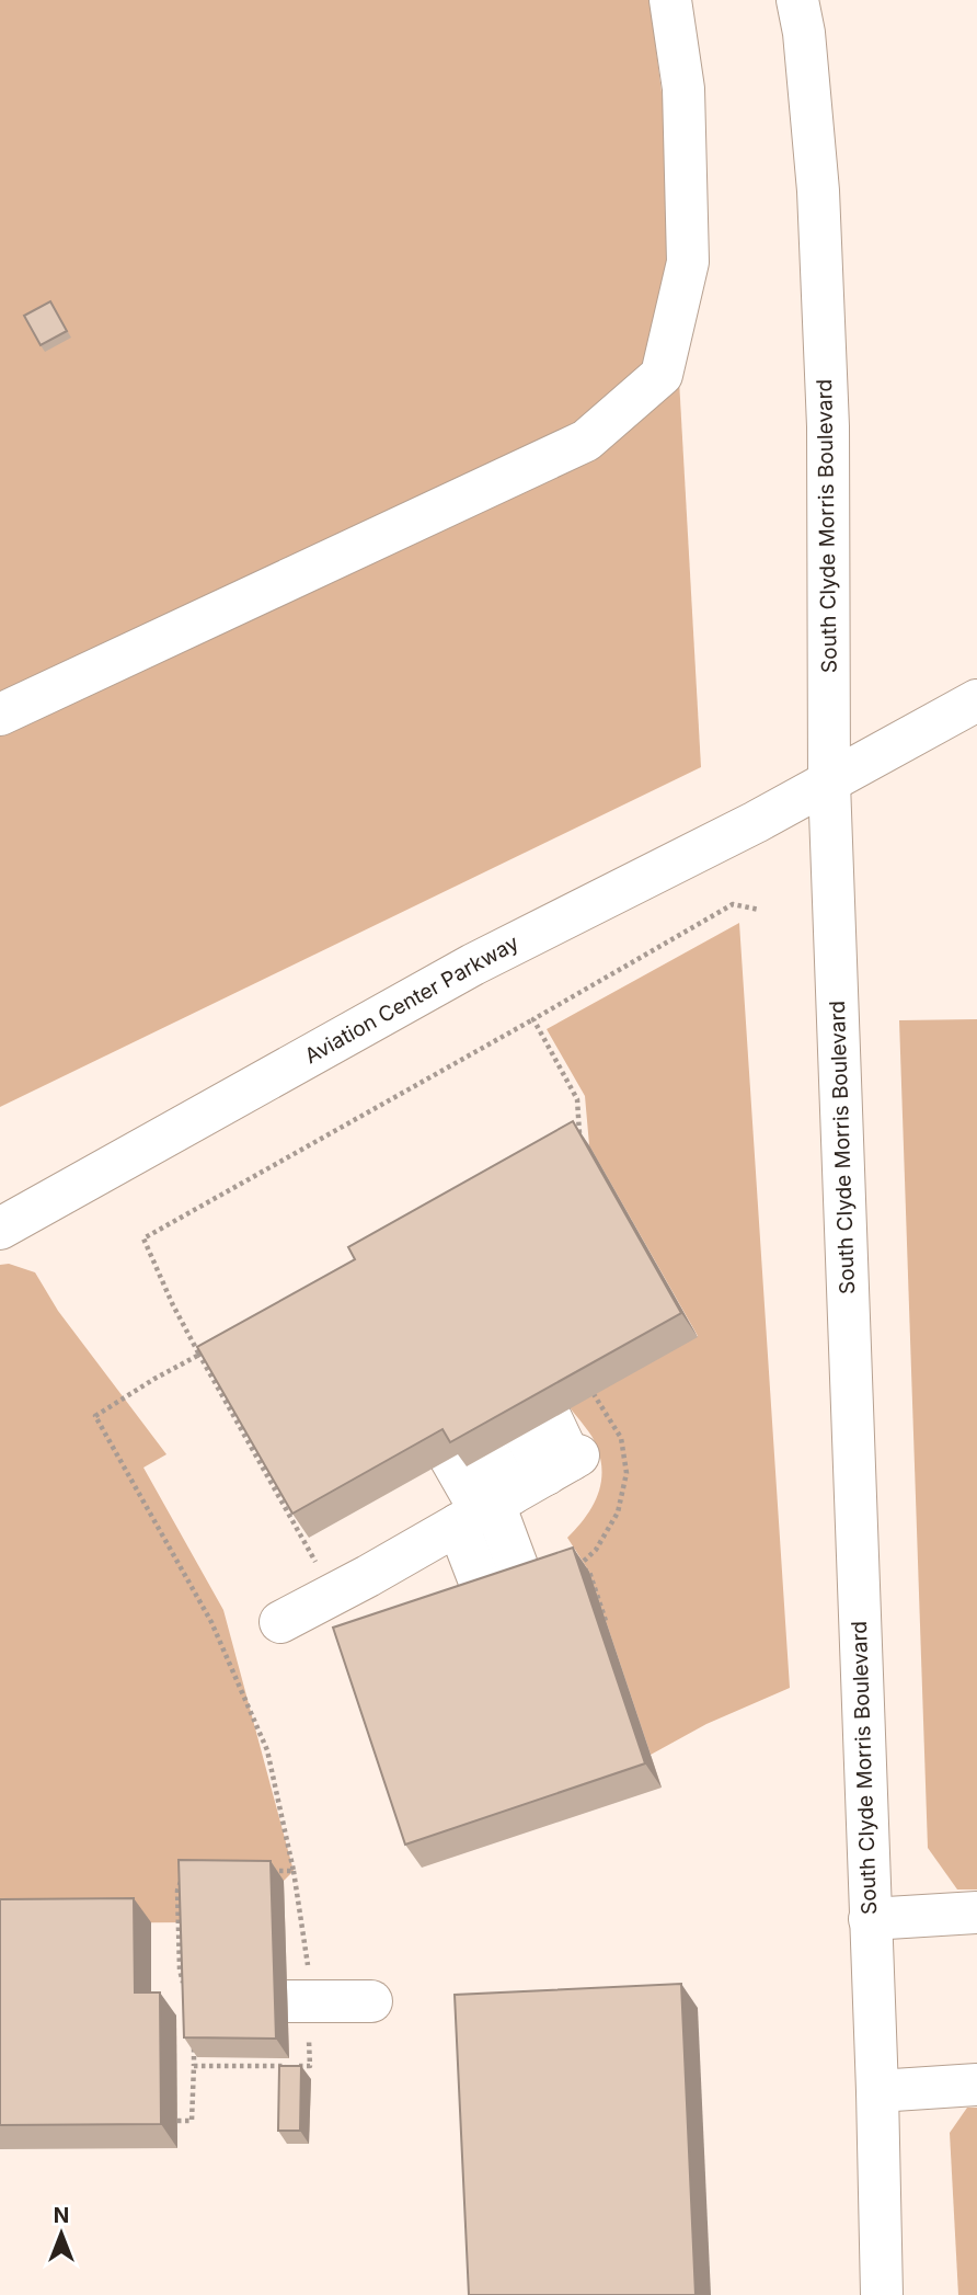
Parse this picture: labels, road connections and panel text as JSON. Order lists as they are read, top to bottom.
{
  "streets": {
    "main road": ["South Clyde Morris Boulevard", "Aviation Center Parkway"]
  },
  "crossings": [
    ["South Clyde Morris Boulevard", "Aviation Center Parkway"]
  ],
  "north": "top"
}
